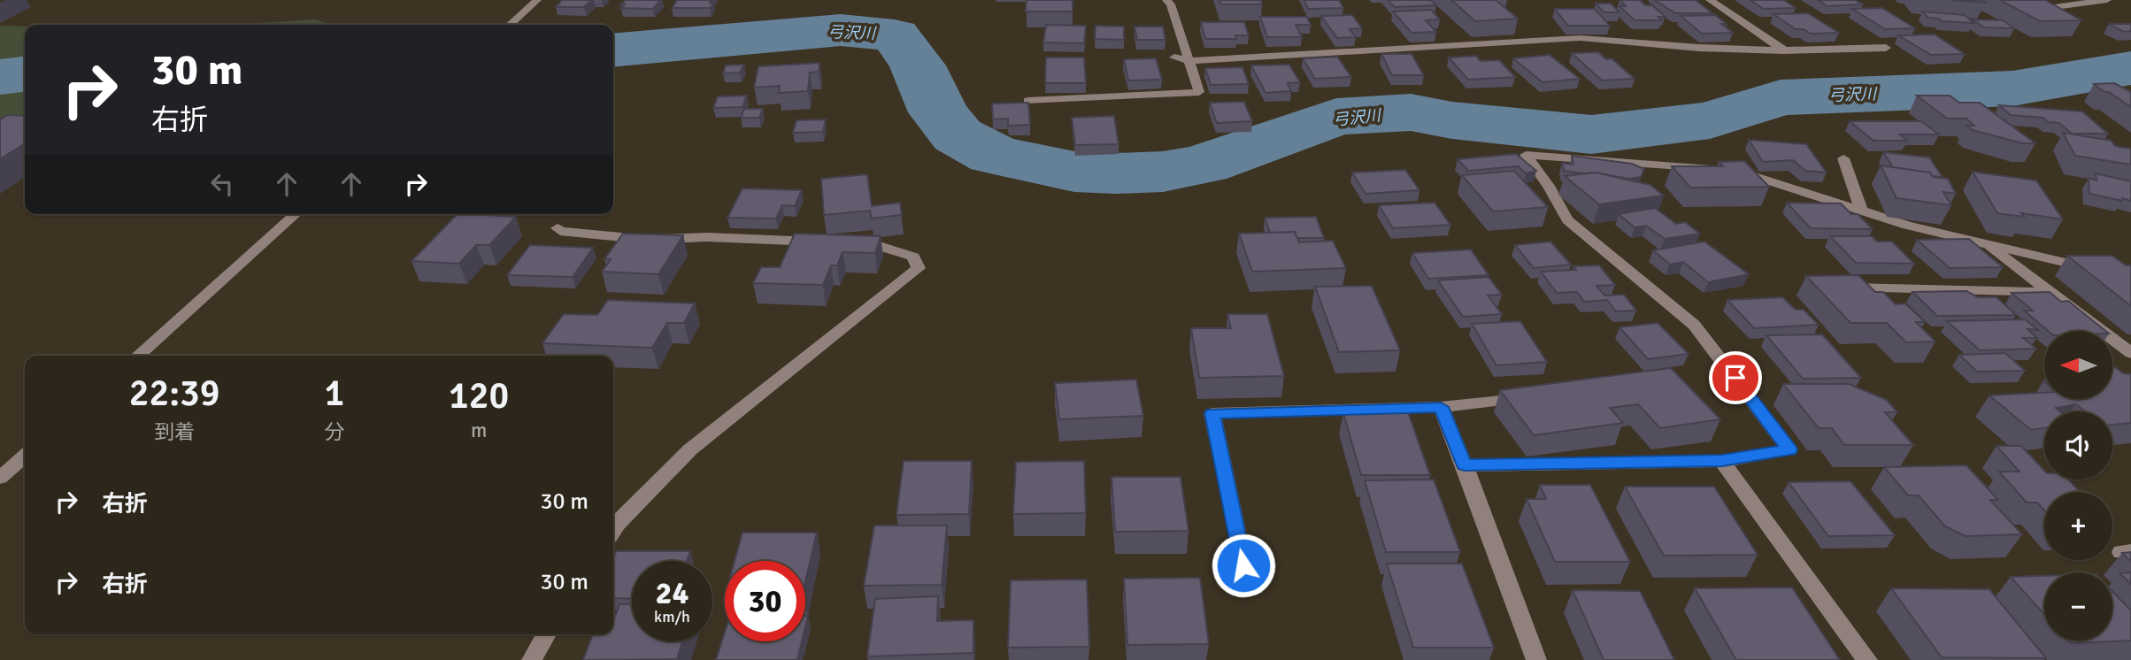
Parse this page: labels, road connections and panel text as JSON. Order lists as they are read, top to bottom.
{
  "water": ["弓沢川"],
  "north": "left",
  "page": {
    "turn": ["30 m", "右折"],
    "map_buttons": ["+", "−"],
    "eta": [
      "22:39",
      "到着",
      "1",
      "分",
      "120",
      "m"
    ],
    "list": [
      {
        "name": "右折",
        "value": "30 m"
      },
      {
        "name": "右折",
        "value": "30 m"
      }
    ],
    "speed": "24 km/h",
    "limit": "30"
  }
}
